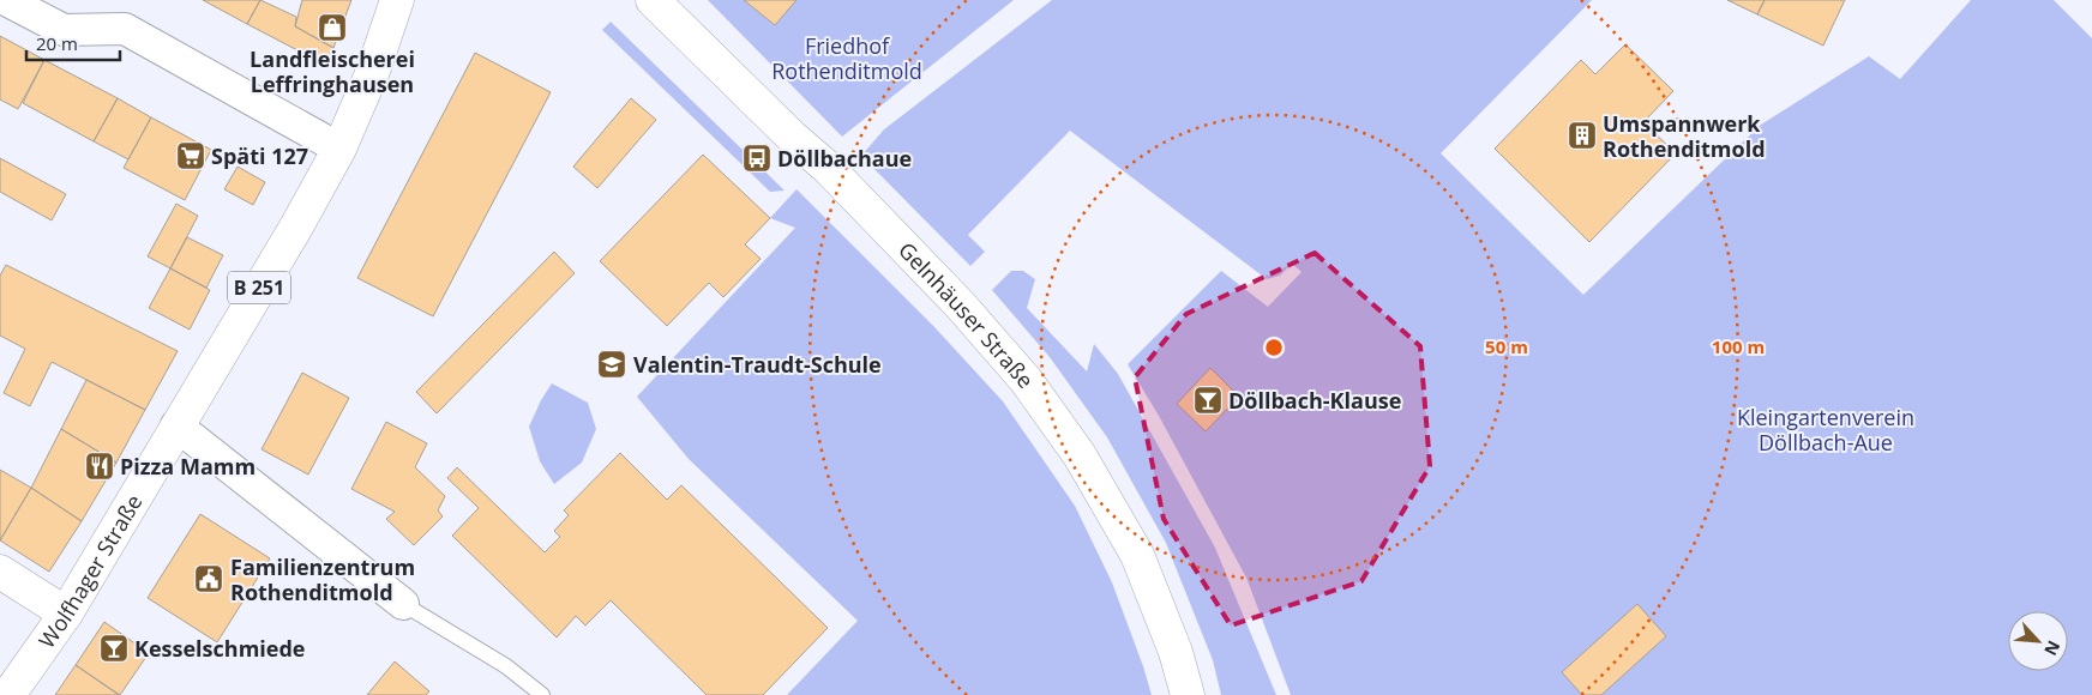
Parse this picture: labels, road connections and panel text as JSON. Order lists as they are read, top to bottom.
{
  "streets": {
    "main road": ["B 251", "Gelnhäuser Straße", "Wolfhager Straße"]
  },
  "parks": ["Friedhof Rothenditmold", "Kleingartenverein Döllbach-Aue"],
  "places": {
    "shop": ["Landfleischerei Leffringhausen"],
    "building": ["Umspannwerk Rothenditmold"],
    "supermarket": ["Späti 127"],
    "bus stop": ["Döllbachaue"],
    "school or university": ["Valentin-Traudt-Schule"],
    "bar": ["Döllbach-Klause", "Kesselschmiede"],
    "restaurant": ["Pizza Mamm"],
    "public building": ["Familienzentrum Rothenditmold"]
  },
  "scale_bar": "20 m",
  "north": "bottom right",
  "rings": ["50 m", "100 m"]
}
